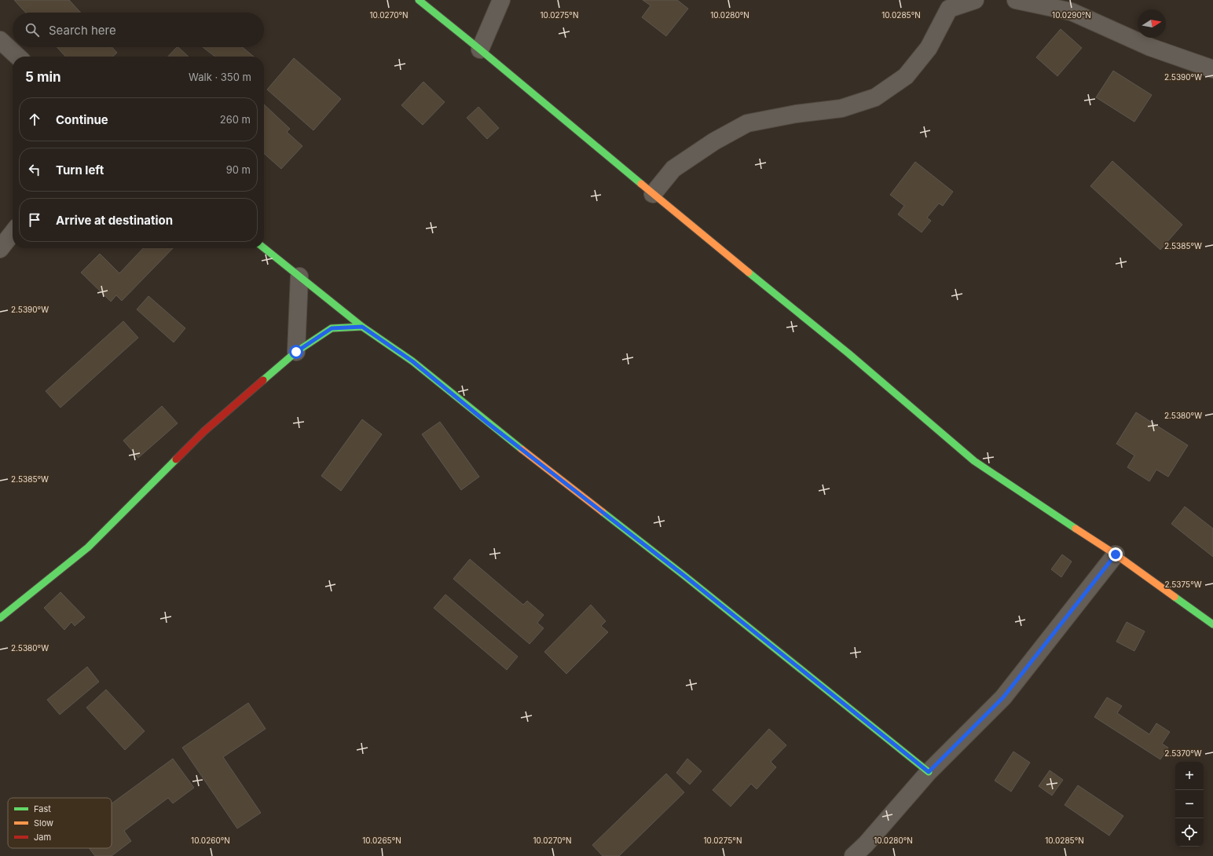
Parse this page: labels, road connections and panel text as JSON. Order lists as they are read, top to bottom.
{
  "legend": ["Fast", "Slow", "Jam"],
  "north": "right",
  "page": {
    "search": "Search here",
    "heading": ["5 min", "Walk · 350 m"],
    "list": [
      ["Continue", "260 m"],
      ["Turn left", "90 m"],
      "Arrive at destination"
    ],
    "map_buttons": ["+", "−"]
  },
  "coordinates": [
    "10.0270°N",
    "10.0275°N",
    "10.0280°N",
    "10.0285°N",
    "10.0290°N",
    "2.5390°W",
    "2.5385°W",
    "2.5380°W",
    "2.5375°W",
    "2.5370°W",
    "10.0260°N",
    "10.0265°N"
  ]
}
